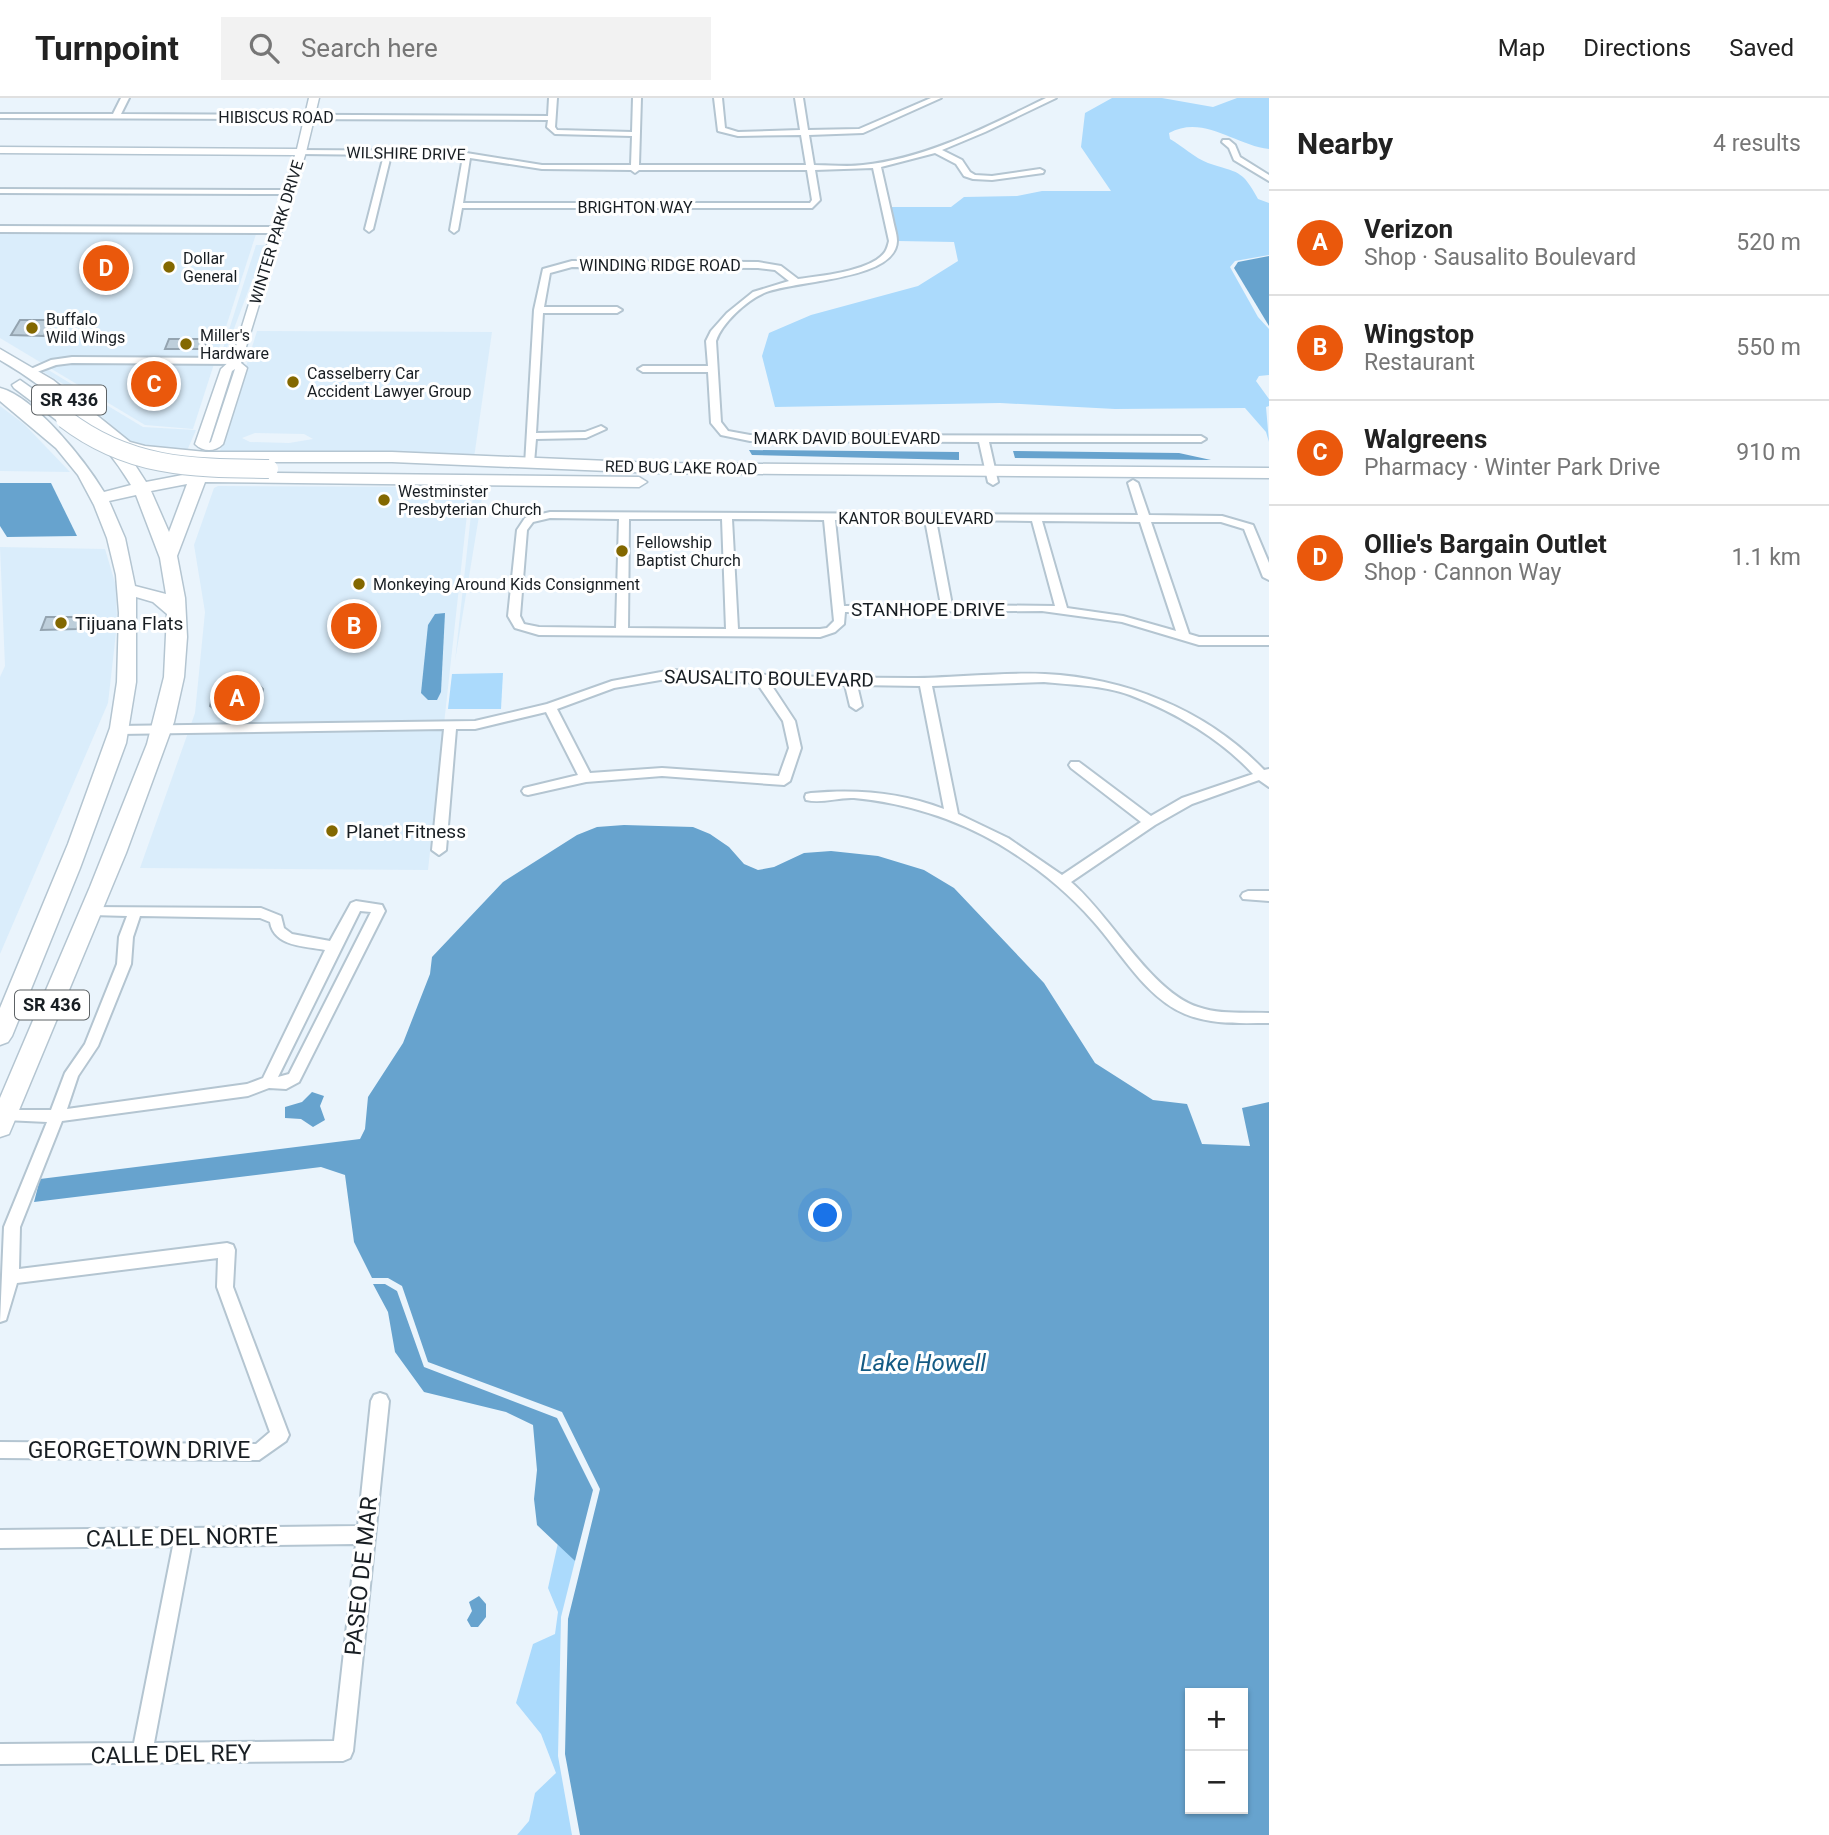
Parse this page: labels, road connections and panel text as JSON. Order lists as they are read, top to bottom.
{
  "streets": {
    "main road": ["WINTER PARK DRIVE", "SR 436", "RED BUG LAKE ROAD"],
    "street": [
      "HIBISCUS ROAD",
      "WILSHIRE DRIVE",
      "BRIGHTON WAY",
      "WINDING RIDGE ROAD",
      "MARK DAVID BOULEVARD",
      "KANTOR BOULEVARD",
      "STANHOPE DRIVE",
      "SAUSALITO BOULEVARD",
      "GEORGETOWN DRIVE",
      "CALLE DEL NORTE",
      "PASEO DE MAR",
      "CALLE DEL REY"
    ]
  },
  "crossings": [
    ["HIBISCUS ROAD", "WINTER PARK DRIVE"],
    ["WILSHIRE DRIVE", "BRIGHTON WAY"],
    ["WILSHIRE DRIVE", "WINTER PARK DRIVE"],
    ["WILSHIRE DRIVE", "MARK DAVID BOULEVARD"],
    ["WINTER PARK DRIVE", "SR 436"],
    ["WINTER PARK DRIVE", "RED BUG LAKE ROAD"],
    ["WINDING RIDGE ROAD", "MARK DAVID BOULEVARD"],
    ["WINDING RIDGE ROAD", "RED BUG LAKE ROAD"],
    ["SR 436", "RED BUG LAKE ROAD"],
    ["SR 436", "SAUSALITO BOULEVARD"],
    ["KANTOR BOULEVARD", "STANHOPE DRIVE"],
    ["CALLE DEL NORTE", "PASEO DE MAR"],
    ["PASEO DE MAR", "CALLE DEL REY"]
  ],
  "water": ["Lake Howell"],
  "places": [
    "Dollar General",
    "Buffalo Wild Wings",
    "Miller's Hardware",
    "Casselberry Car Accident Lawyer Group",
    "Westminster Presbyterian Church",
    "Fellowship Baptist Church",
    "Monkeying Around Kids Consignment",
    "Tijuana Flats",
    "Planet Fitness"
  ],
  "page": {
    "header": "Turnpoint",
    "search": "Search here",
    "nav": ["Map", "Directions", "Saved"],
    "heading": ["Nearby", "4 results"],
    "list": [
      {
        "mark": "A",
        "name": "Verizon",
        "note": "Shop · Sausalito Boulevard",
        "value": "520 m"
      },
      {
        "mark": "B",
        "name": "Wingstop",
        "note": "Restaurant",
        "value": "550 m"
      },
      {
        "mark": "C",
        "name": "Walgreens",
        "note": "Pharmacy · Winter Park Drive",
        "value": "910 m"
      },
      {
        "mark": "D",
        "name": "Ollie's Bargain Outlet",
        "note": "Shop · Cannon Way",
        "value": "1.1 km"
      }
    ],
    "pins": [
      "D",
      "C",
      "B",
      "A"
    ],
    "map_buttons": ["+", "−"]
  }
}
